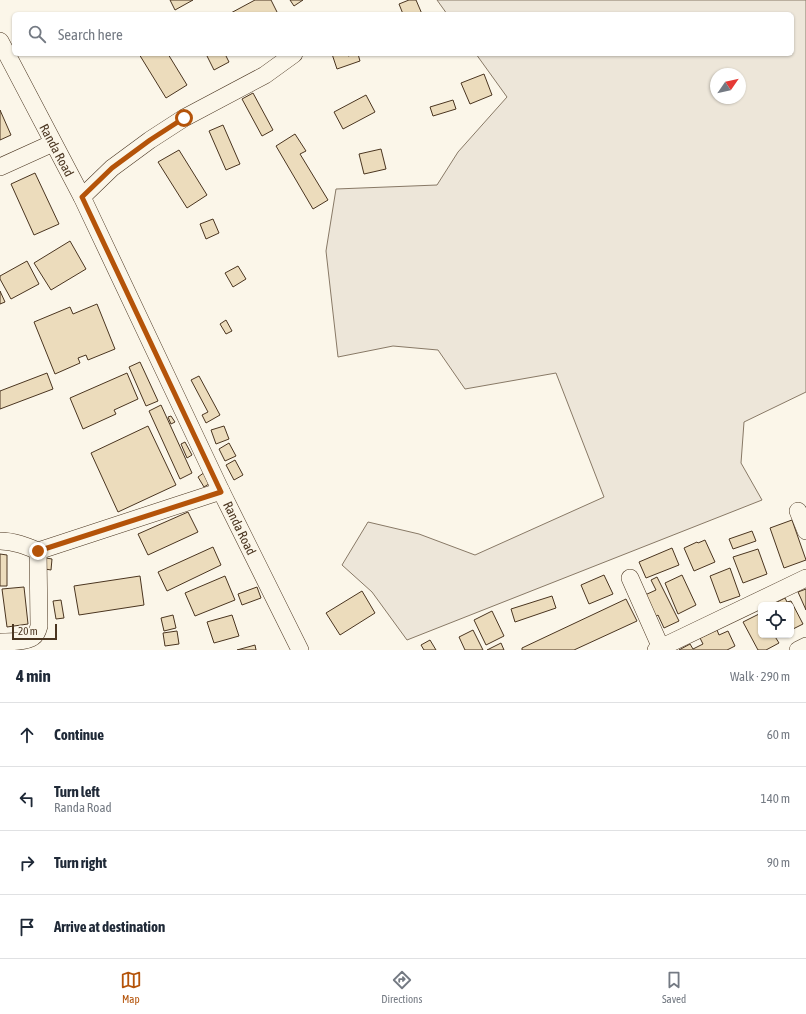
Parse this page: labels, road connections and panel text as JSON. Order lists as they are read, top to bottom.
{
  "streets": {
    "street": ["Randa Road"]
  },
  "scale_bar": "20 m",
  "north": "top right",
  "page": {
    "search": "Search here",
    "scale": "20 m",
    "heading": ["4 min", "Walk · 290 m"],
    "list": [
      ["Continue", "60 m"],
      ["Turn left", "Randa Road", "140 m"],
      ["Turn right", "90 m"],
      "Arrive at destination"
    ],
    "nav": ["Map", "Directions", "Saved"]
  }
}
